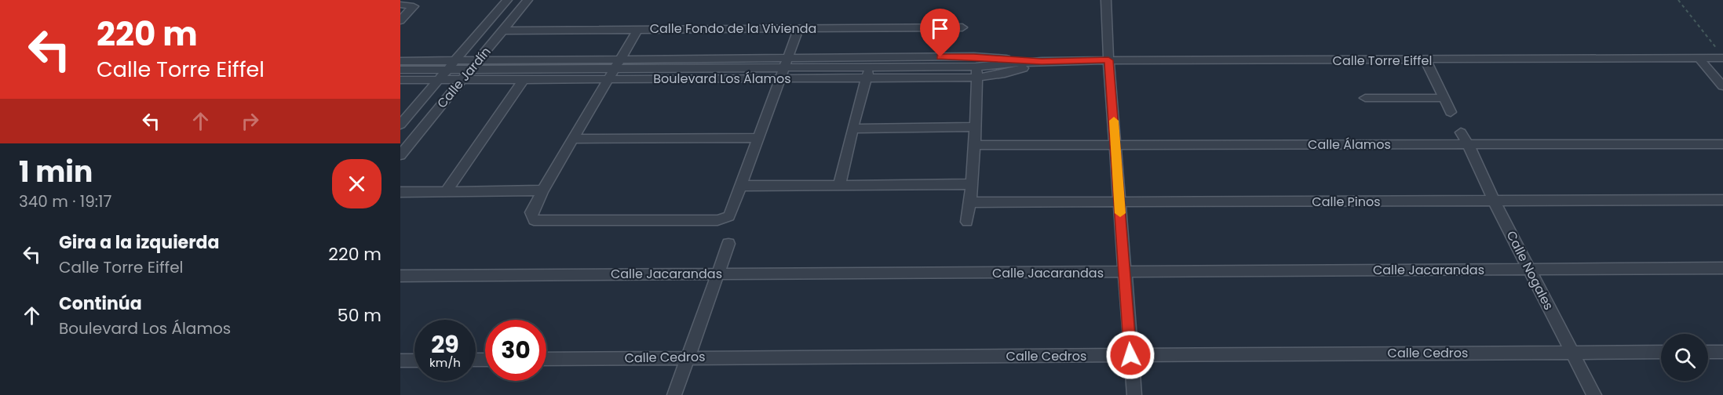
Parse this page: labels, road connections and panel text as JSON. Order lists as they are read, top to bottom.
{
  "streets": {
    "street": [
      "Calle Fondo de la Vivienda",
      "Calle Torre Eiffel",
      "Calle Jardín",
      "Boulevard Los Álamos",
      "Calle Álamos",
      "Calle Pinos",
      "Calle Jacarandas",
      "Calle Nogales",
      "Calle Cedros"
    ]
  },
  "crossings": [
    ["Calle Fondo de la Vivienda", "Calle Jardín"],
    ["Calle Torre Eiffel", "Boulevard Los Álamos"],
    ["Calle Jardín", "Boulevard Los Álamos"],
    ["Calle Álamos", "Calle Nogales"],
    ["Calle Pinos", "Calle Nogales"],
    ["Calle Jacarandas", "Calle Nogales"],
    ["Calle Nogales", "Calle Cedros"]
  ],
  "page": {
    "turn": ["220 m", "Calle Torre Eiffel"],
    "heading": ["1 min", "340 m · 19:17"],
    "list": [
      {
        "name": "Gira a la izquierda",
        "note": "Calle Torre Eiffel",
        "value": "220 m"
      },
      {
        "name": "Continúa",
        "note": "Boulevard Los Álamos",
        "value": "50 m"
      }
    ],
    "speed": "29 km/h",
    "limit": "30"
  }
}
